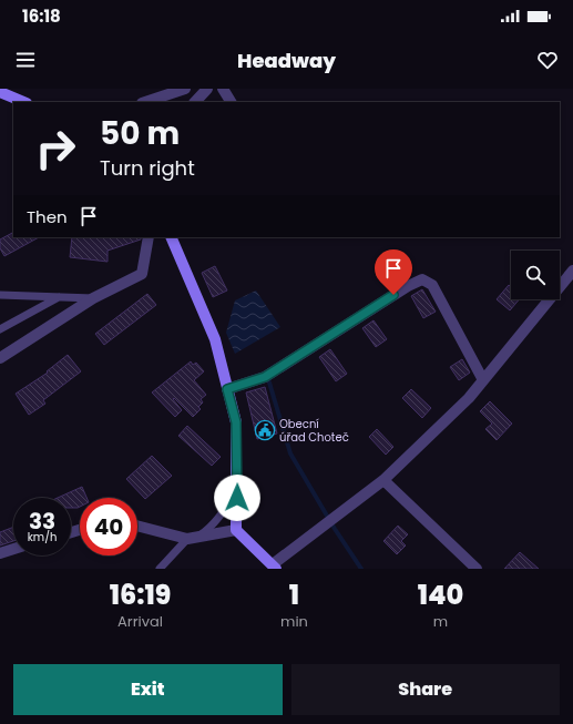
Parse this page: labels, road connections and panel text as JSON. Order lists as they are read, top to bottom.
{
  "places": {
    "public building": ["Obecní úřad Choteč"]
  },
  "page": {
    "status": "16:18",
    "header": "Headway",
    "turn": ["50 m", "Turn right"],
    "then": "Then",
    "speed": "33 km/h",
    "limit": "40",
    "eta": [
      "16:19",
      "Arrival",
      "1",
      "min",
      "140",
      "m"
    ],
    "buttons": ["Exit", "Share"]
  }
}
